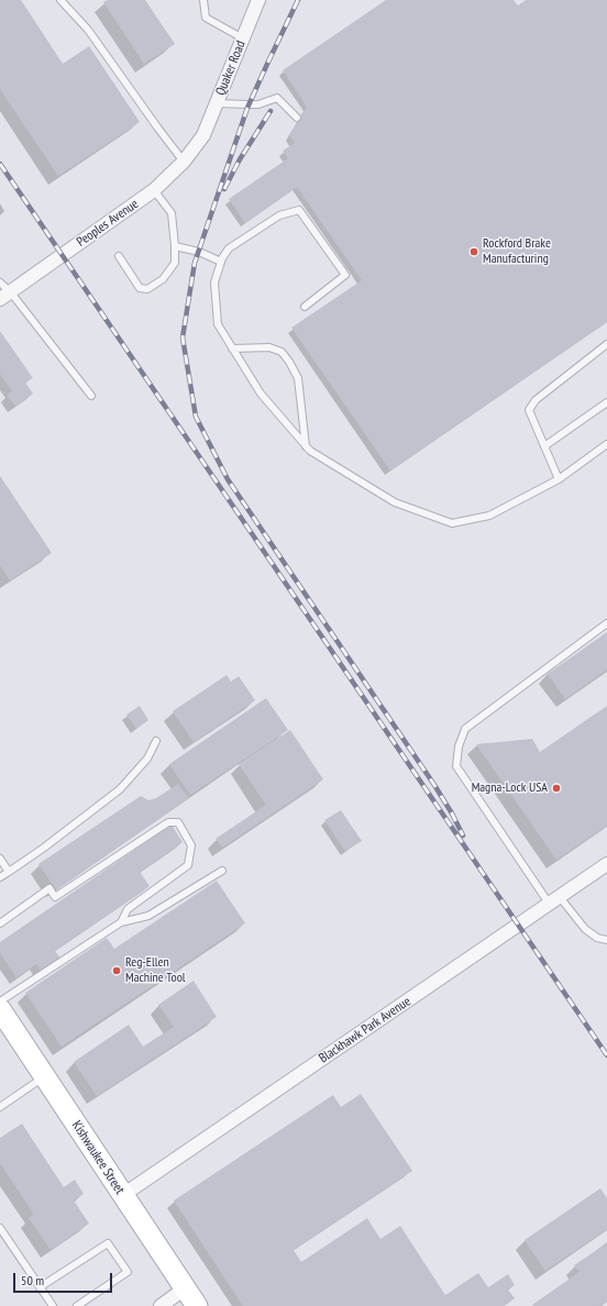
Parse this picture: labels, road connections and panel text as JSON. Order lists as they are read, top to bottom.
{
  "streets": {
    "main road": ["Kishwaukee Street"],
    "street": ["Quaker Road", "Peoples Avenue", "Blackhawk Park Avenue"]
  },
  "crossings": [
    ["Quaker Road", "Peoples Avenue"],
    ["Blackhawk Park Avenue", "Kishwaukee Street"]
  ],
  "places": ["Rockford Brake Manufacturing", "Magna-Lock USA", "Reg-Ellen Machine Tool"],
  "scale_bar": "50 m"
}
